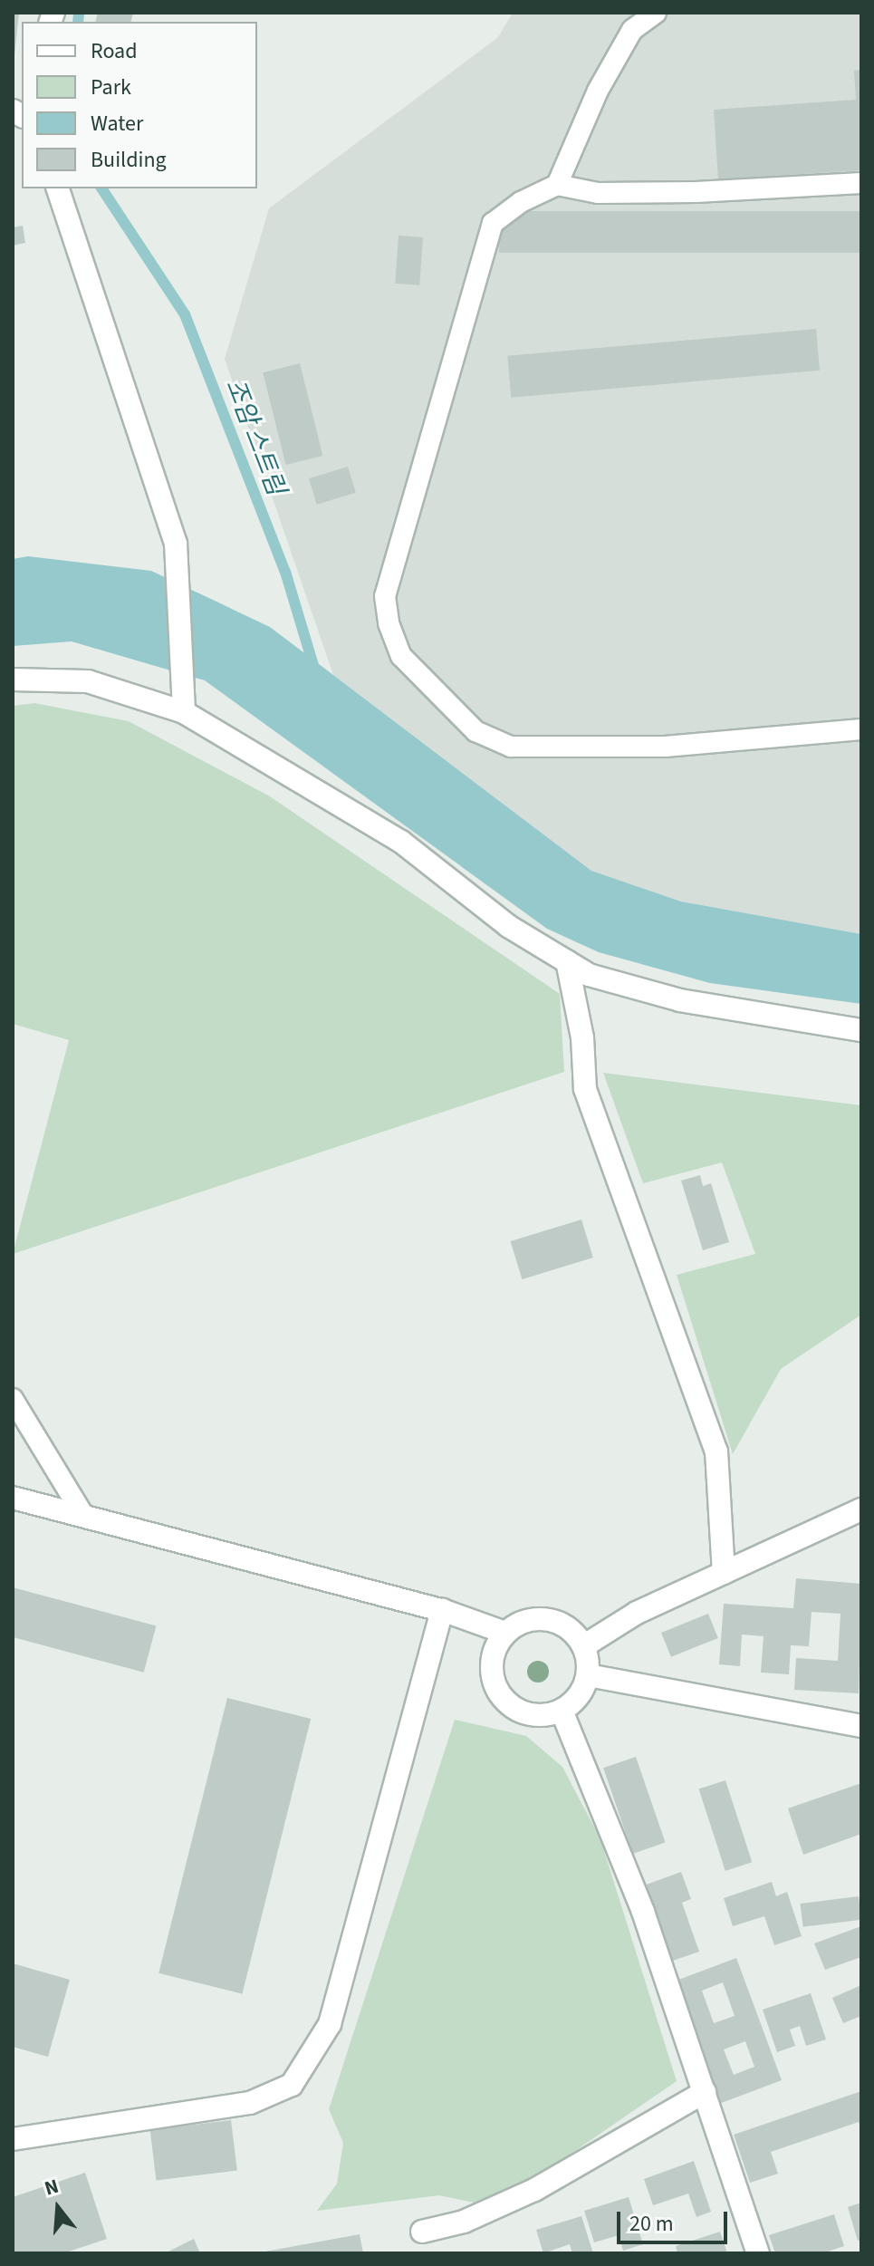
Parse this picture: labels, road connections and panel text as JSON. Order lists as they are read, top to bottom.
{
  "water": ["조암 스트림"],
  "legend": [
    "Road",
    "Park",
    "Water",
    "Building"
  ],
  "scale_bar": "20 m",
  "north": "top"
}
